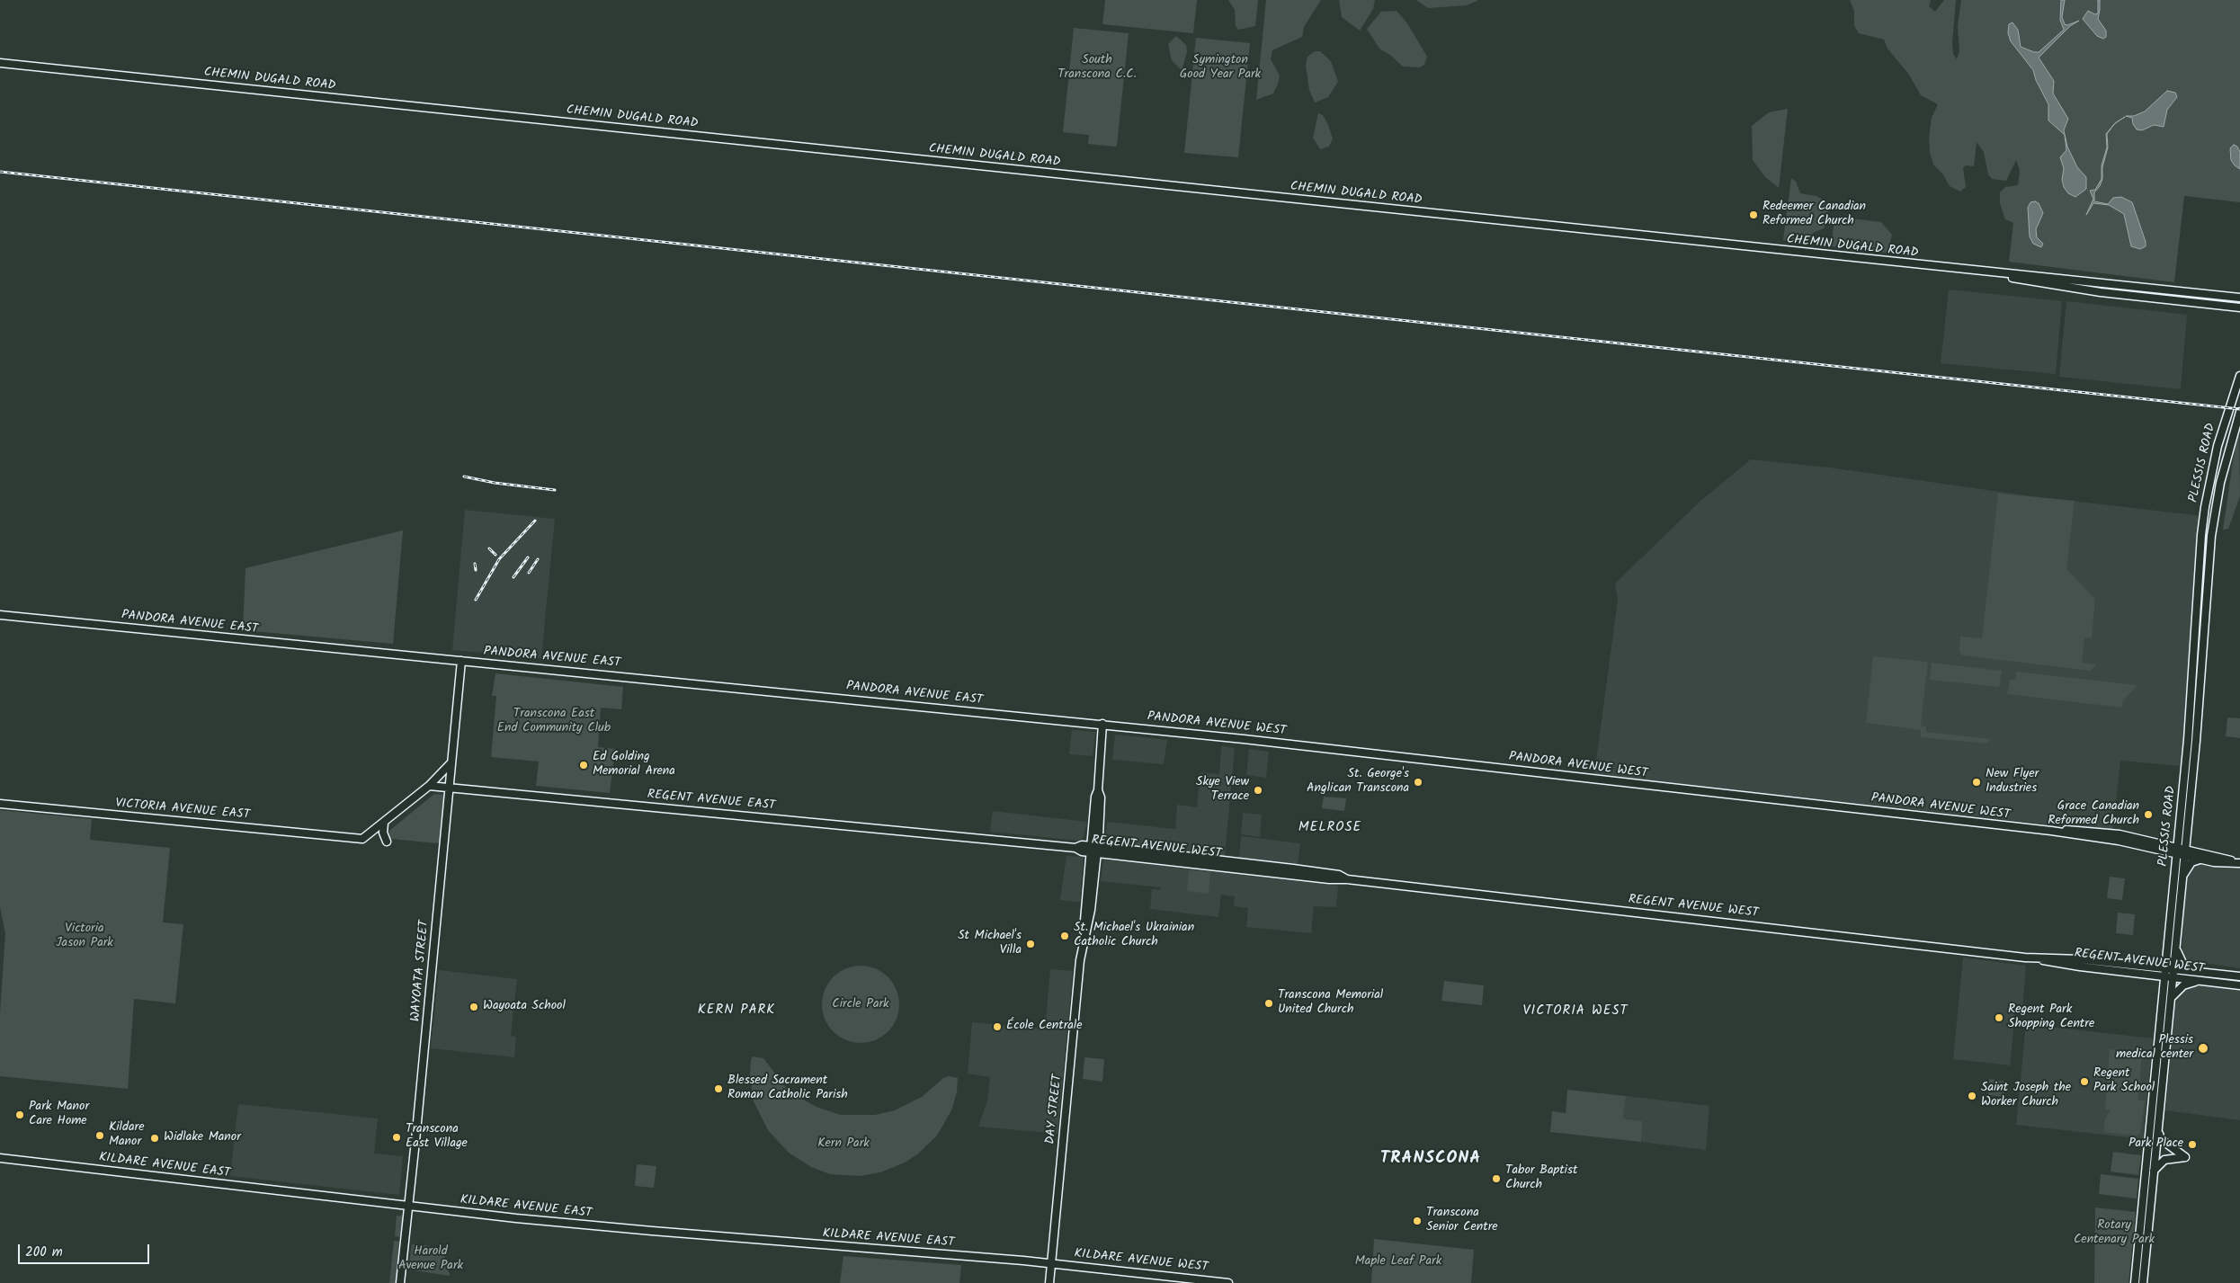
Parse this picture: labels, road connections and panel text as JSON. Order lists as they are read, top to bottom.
{
  "streets": {
    "main road": [
      "CHEMIN DUGALD ROAD",
      "PLESSIS ROAD",
      "PANDORA AVENUE EAST",
      "PANDORA AVENUE WEST",
      "REGENT AVENUE EAST",
      "VICTORIA AVENUE EAST",
      "REGENT AVENUE WEST",
      "WAYOATA STREET",
      "DAY STREET",
      "KILDARE AVENUE EAST",
      "KILDARE AVENUE WEST"
    ]
  },
  "crossings": [
    ["PLESSIS ROAD", "PANDORA AVENUE WEST"],
    ["PLESSIS ROAD", "REGENT AVENUE WEST"],
    ["PANDORA AVENUE EAST", "PANDORA AVENUE WEST"],
    ["PANDORA AVENUE EAST", "WAYOATA STREET"],
    ["PANDORA AVENUE EAST", "DAY STREET"],
    ["PANDORA AVENUE WEST", "DAY STREET"],
    ["REGENT AVENUE EAST", "REGENT AVENUE WEST"],
    ["REGENT AVENUE EAST", "WAYOATA STREET"],
    ["REGENT AVENUE WEST", "DAY STREET"],
    ["WAYOATA STREET", "KILDARE AVENUE EAST"],
    ["DAY STREET", "KILDARE AVENUE EAST"],
    ["DAY STREET", "KILDARE AVENUE WEST"],
    ["KILDARE AVENUE EAST", "KILDARE AVENUE WEST"]
  ],
  "districts": [
    "MELROSE",
    "KERN PARK",
    "VICTORIA WEST",
    "TRANSCONA"
  ],
  "parks": [
    "South Transcona C.C.",
    "Symington Good Year Park",
    "Transcona East End Community Club",
    "Victoria Jason Park",
    "Circle Park",
    "Kern Park",
    "Rotary Centenary Park",
    "Harold Avenue Park",
    "Maple Leaf Park"
  ],
  "places": [
    "Redeemer Canadian Reformed Church",
    "Ed Golding Memorial Arena",
    "St. George's Anglican Transcona",
    "New Flyer Industries",
    "Skye View Terrace",
    "Grace Canadian Reformed Church",
    "St. Michael's Ukrainian Catholic Church",
    "St Michael's Villa",
    "Transcona Memorial United Church",
    "Wayoata School",
    "Regent Park Shopping Centre",
    "École Centrale",
    "Plessis medical center",
    "Regent Park School",
    "Blessed Sacrament Roman Catholic Parish",
    "Saint Joseph the Worker Church",
    "Park Manor Care Home",
    "Kildare Manor",
    "Transcona East Village",
    "Widlake Manor",
    "Park Place",
    "Tabor Baptist Church",
    "Transcona Senior Centre"
  ],
  "scale_bar": "200 m"
}
